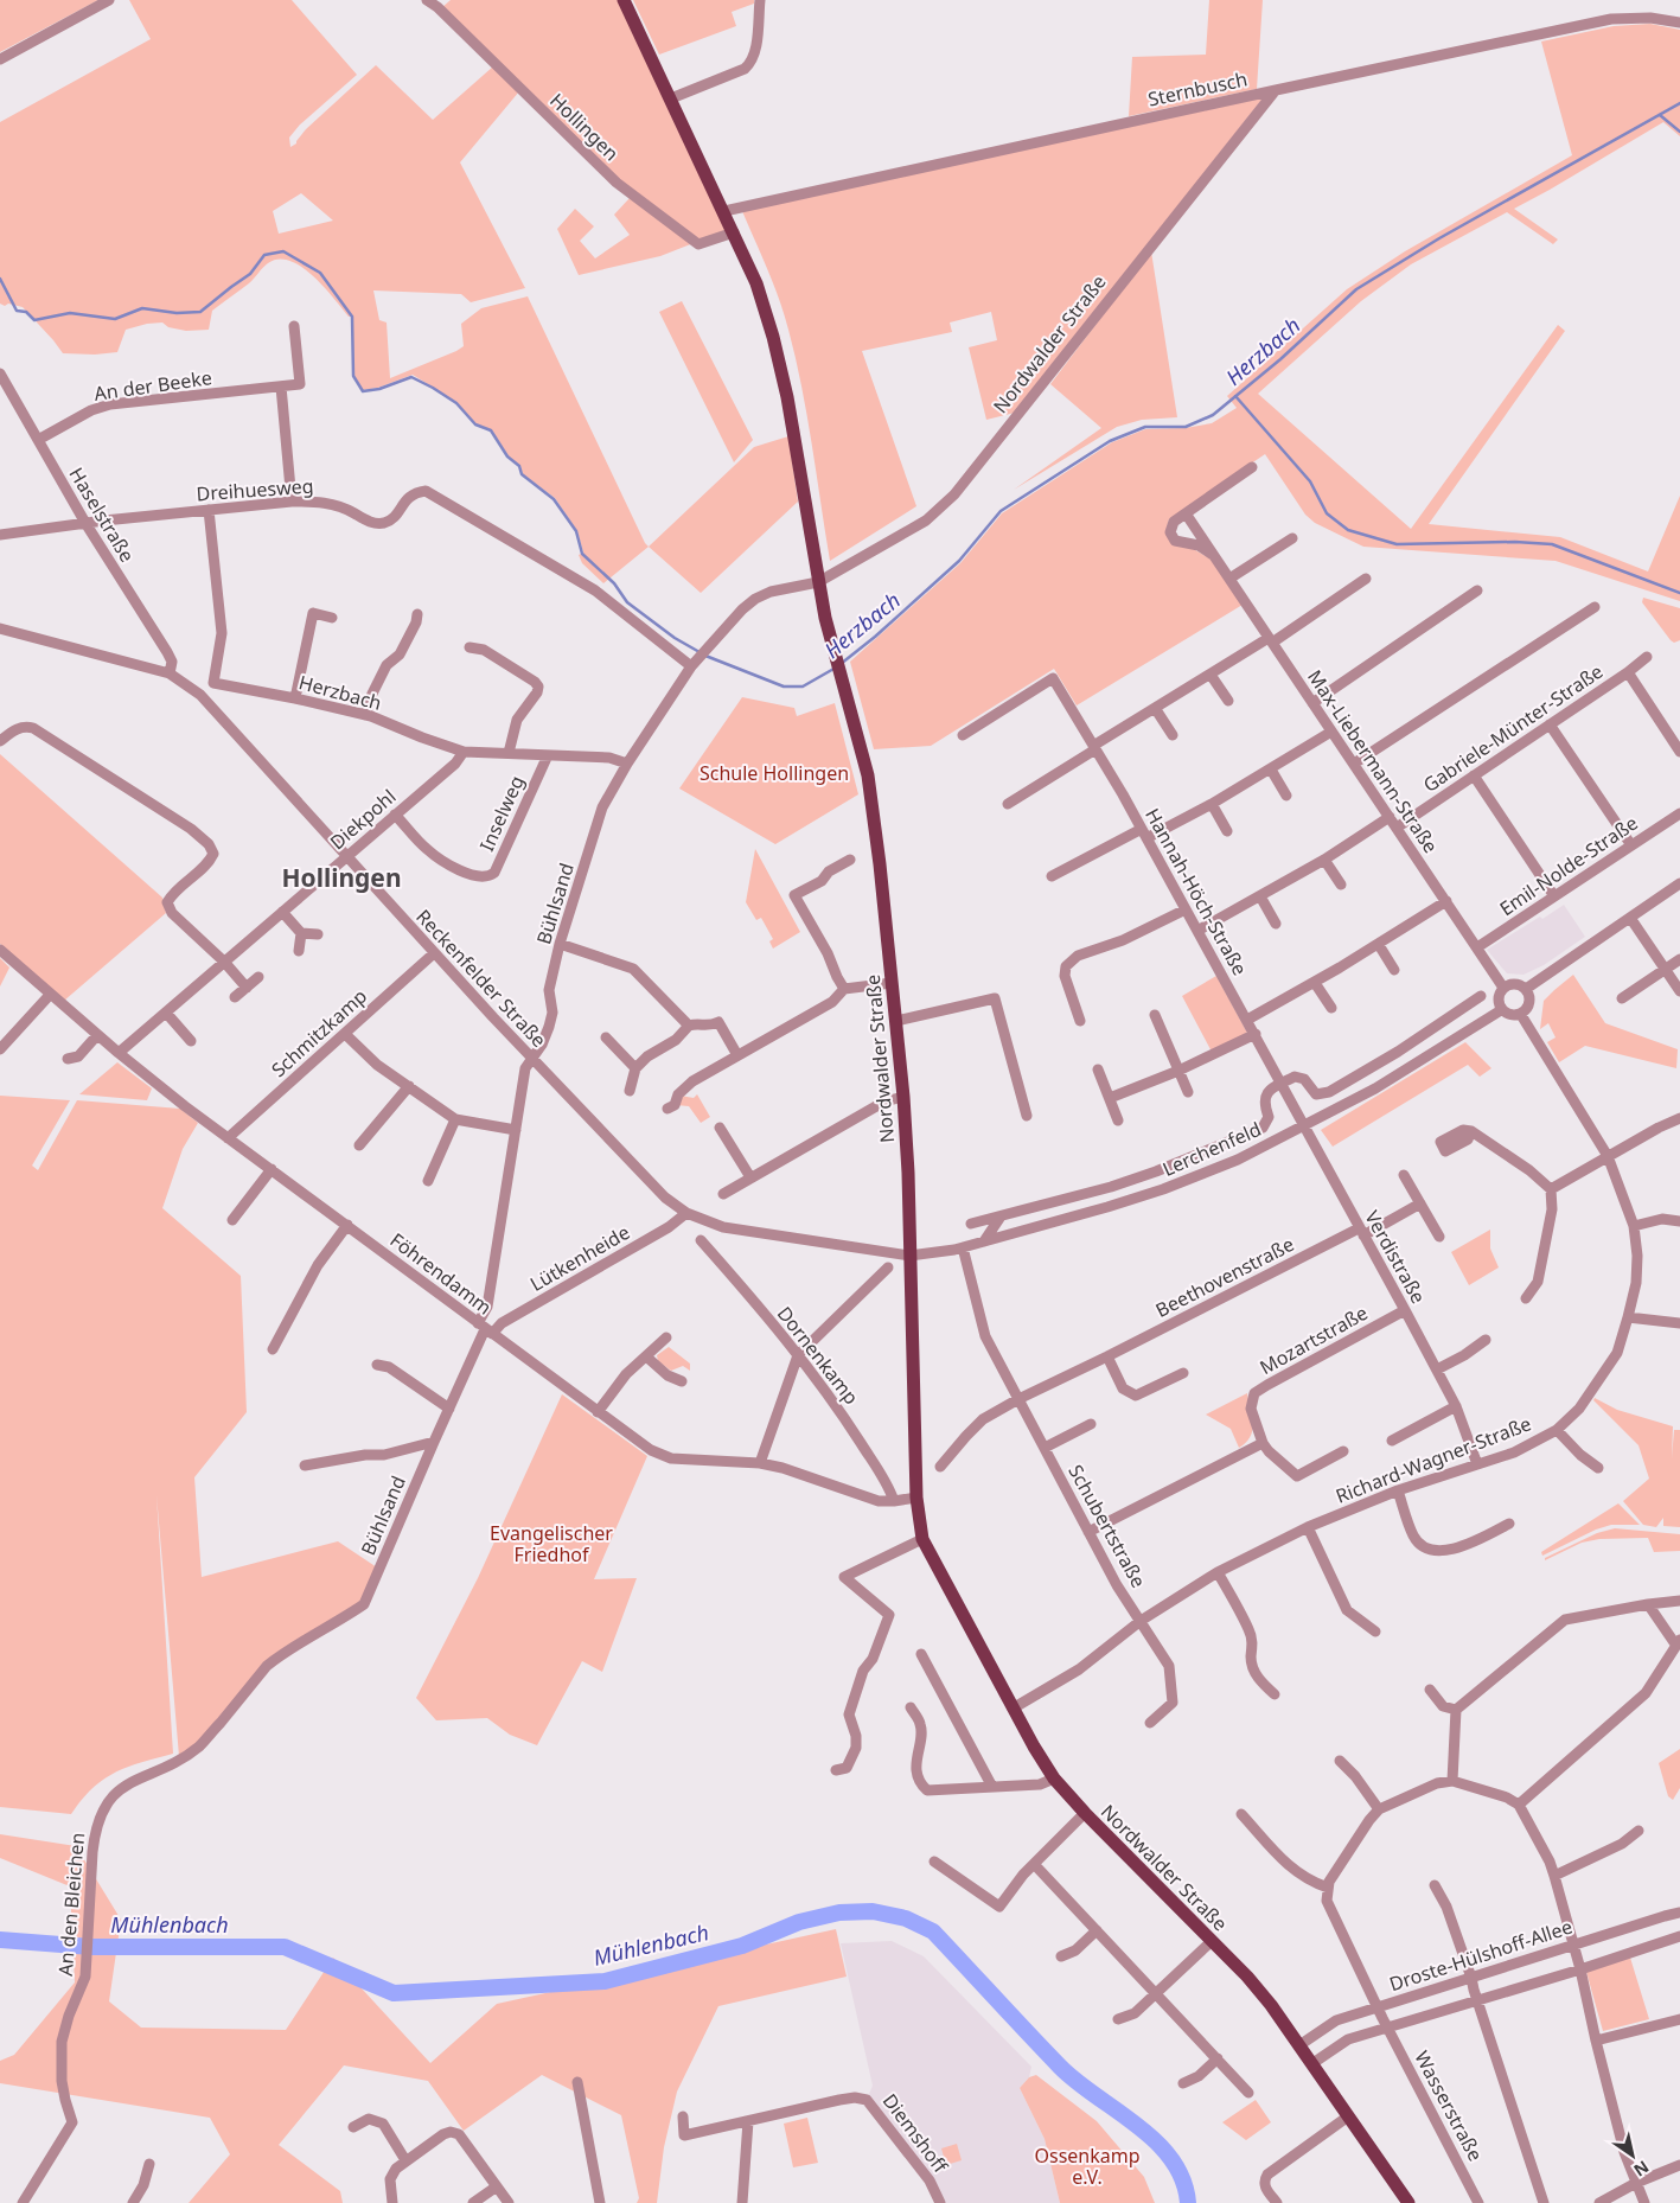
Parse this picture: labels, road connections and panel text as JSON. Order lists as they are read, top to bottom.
{
  "streets": {
    "main road": ["Nordwalder Straße"],
    "street": [
      "Sternbusch",
      "Hollingen",
      "An der Beeke",
      "Dreihuesweg",
      "Haselstraße",
      "Herzbach",
      "Gabriele-Münter-Straße",
      "Max-Liebermann-Straße",
      "Inselweg",
      "Diekpohl",
      "Emil-Nolde-Straße",
      "Hannah-Höch-Straße",
      "Bühlsand",
      "Reckenfelder Straße",
      "Schmitzkamp",
      "Lerchenfeld",
      "Verdistraße",
      "Lütkenheide",
      "Föhrendamm",
      "Beethovenstraße",
      "Mozartstraße",
      "Dornenkamp",
      "Richard-Wagner-Straße",
      "Schubertstraße",
      "An den Bleichen",
      "Droste-Hülshoff-Allee",
      "Wasserstraße",
      "Diemshoff"
    ]
  },
  "crossings": [
    ["Sternbusch", "Nordwalder Straße"],
    ["Hollingen", "Nordwalder Straße"],
    ["Nordwalder Straße", "Bühlsand"],
    ["Nordwalder Straße", "Reckenfelder Straße"],
    ["Nordwalder Straße", "Lerchenfeld"],
    ["Nordwalder Straße", "Föhrendamm"],
    ["Nordwalder Straße", "Richard-Wagner-Straße"],
    ["Nordwalder Straße", "Droste-Hülshoff-Allee"],
    ["An der Beeke", "Haselstraße"],
    ["Dreihuesweg", "Haselstraße"],
    ["Dreihuesweg", "Herzbach"],
    ["Dreihuesweg", "Bühlsand"],
    ["Haselstraße", "Reckenfelder Straße"],
    ["Herzbach", "Inselweg"],
    ["Herzbach", "Diekpohl"],
    ["Herzbach", "Bühlsand"],
    ["Gabriele-Münter-Straße", "Max-Liebermann-Straße"],
    ["Max-Liebermann-Straße", "Emil-Nolde-Straße"],
    ["Max-Liebermann-Straße", "Lerchenfeld"],
    ["Max-Liebermann-Straße", "Richard-Wagner-Straße"],
    ["Inselweg", "Diekpohl"],
    ["Diekpohl", "Reckenfelder Straße"],
    ["Diekpohl", "Föhrendamm"],
    ["Hannah-Höch-Straße", "Lerchenfeld"],
    ["Hannah-Höch-Straße", "Verdistraße"],
    ["Bühlsand", "Reckenfelder Straße"],
    ["Bühlsand", "Lütkenheide"],
    ["Bühlsand", "Föhrendamm"],
    ["Bühlsand", "An den Bleichen"],
    ["Reckenfelder Straße", "Schmitzkamp"],
    ["Reckenfelder Straße", "Lerchenfeld"],
    ["Reckenfelder Straße", "Lütkenheide"],
    ["Schmitzkamp", "Föhrendamm"],
    ["Lerchenfeld", "Verdistraße"],
    ["Lerchenfeld", "Richard-Wagner-Straße"],
    ["Lerchenfeld", "Schubertstraße"],
    ["Verdistraße", "Beethovenstraße"],
    ["Verdistraße", "Mozartstraße"],
    ["Verdistraße", "Richard-Wagner-Straße"],
    ["Lütkenheide", "Föhrendamm"],
    ["Föhrendamm", "Dornenkamp"],
    ["Beethovenstraße", "Schubertstraße"],
    ["Richard-Wagner-Straße", "Schubertstraße"],
    ["Droste-Hülshoff-Allee", "Wasserstraße"]
  ],
  "districts": ["Hollingen"],
  "water": ["Herzbach", "Mühlenbach"],
  "parks": ["Schule Hollingen", "Evangelischer Friedhof", "Ossenkamp e.V."],
  "north": "bottom right"
}
